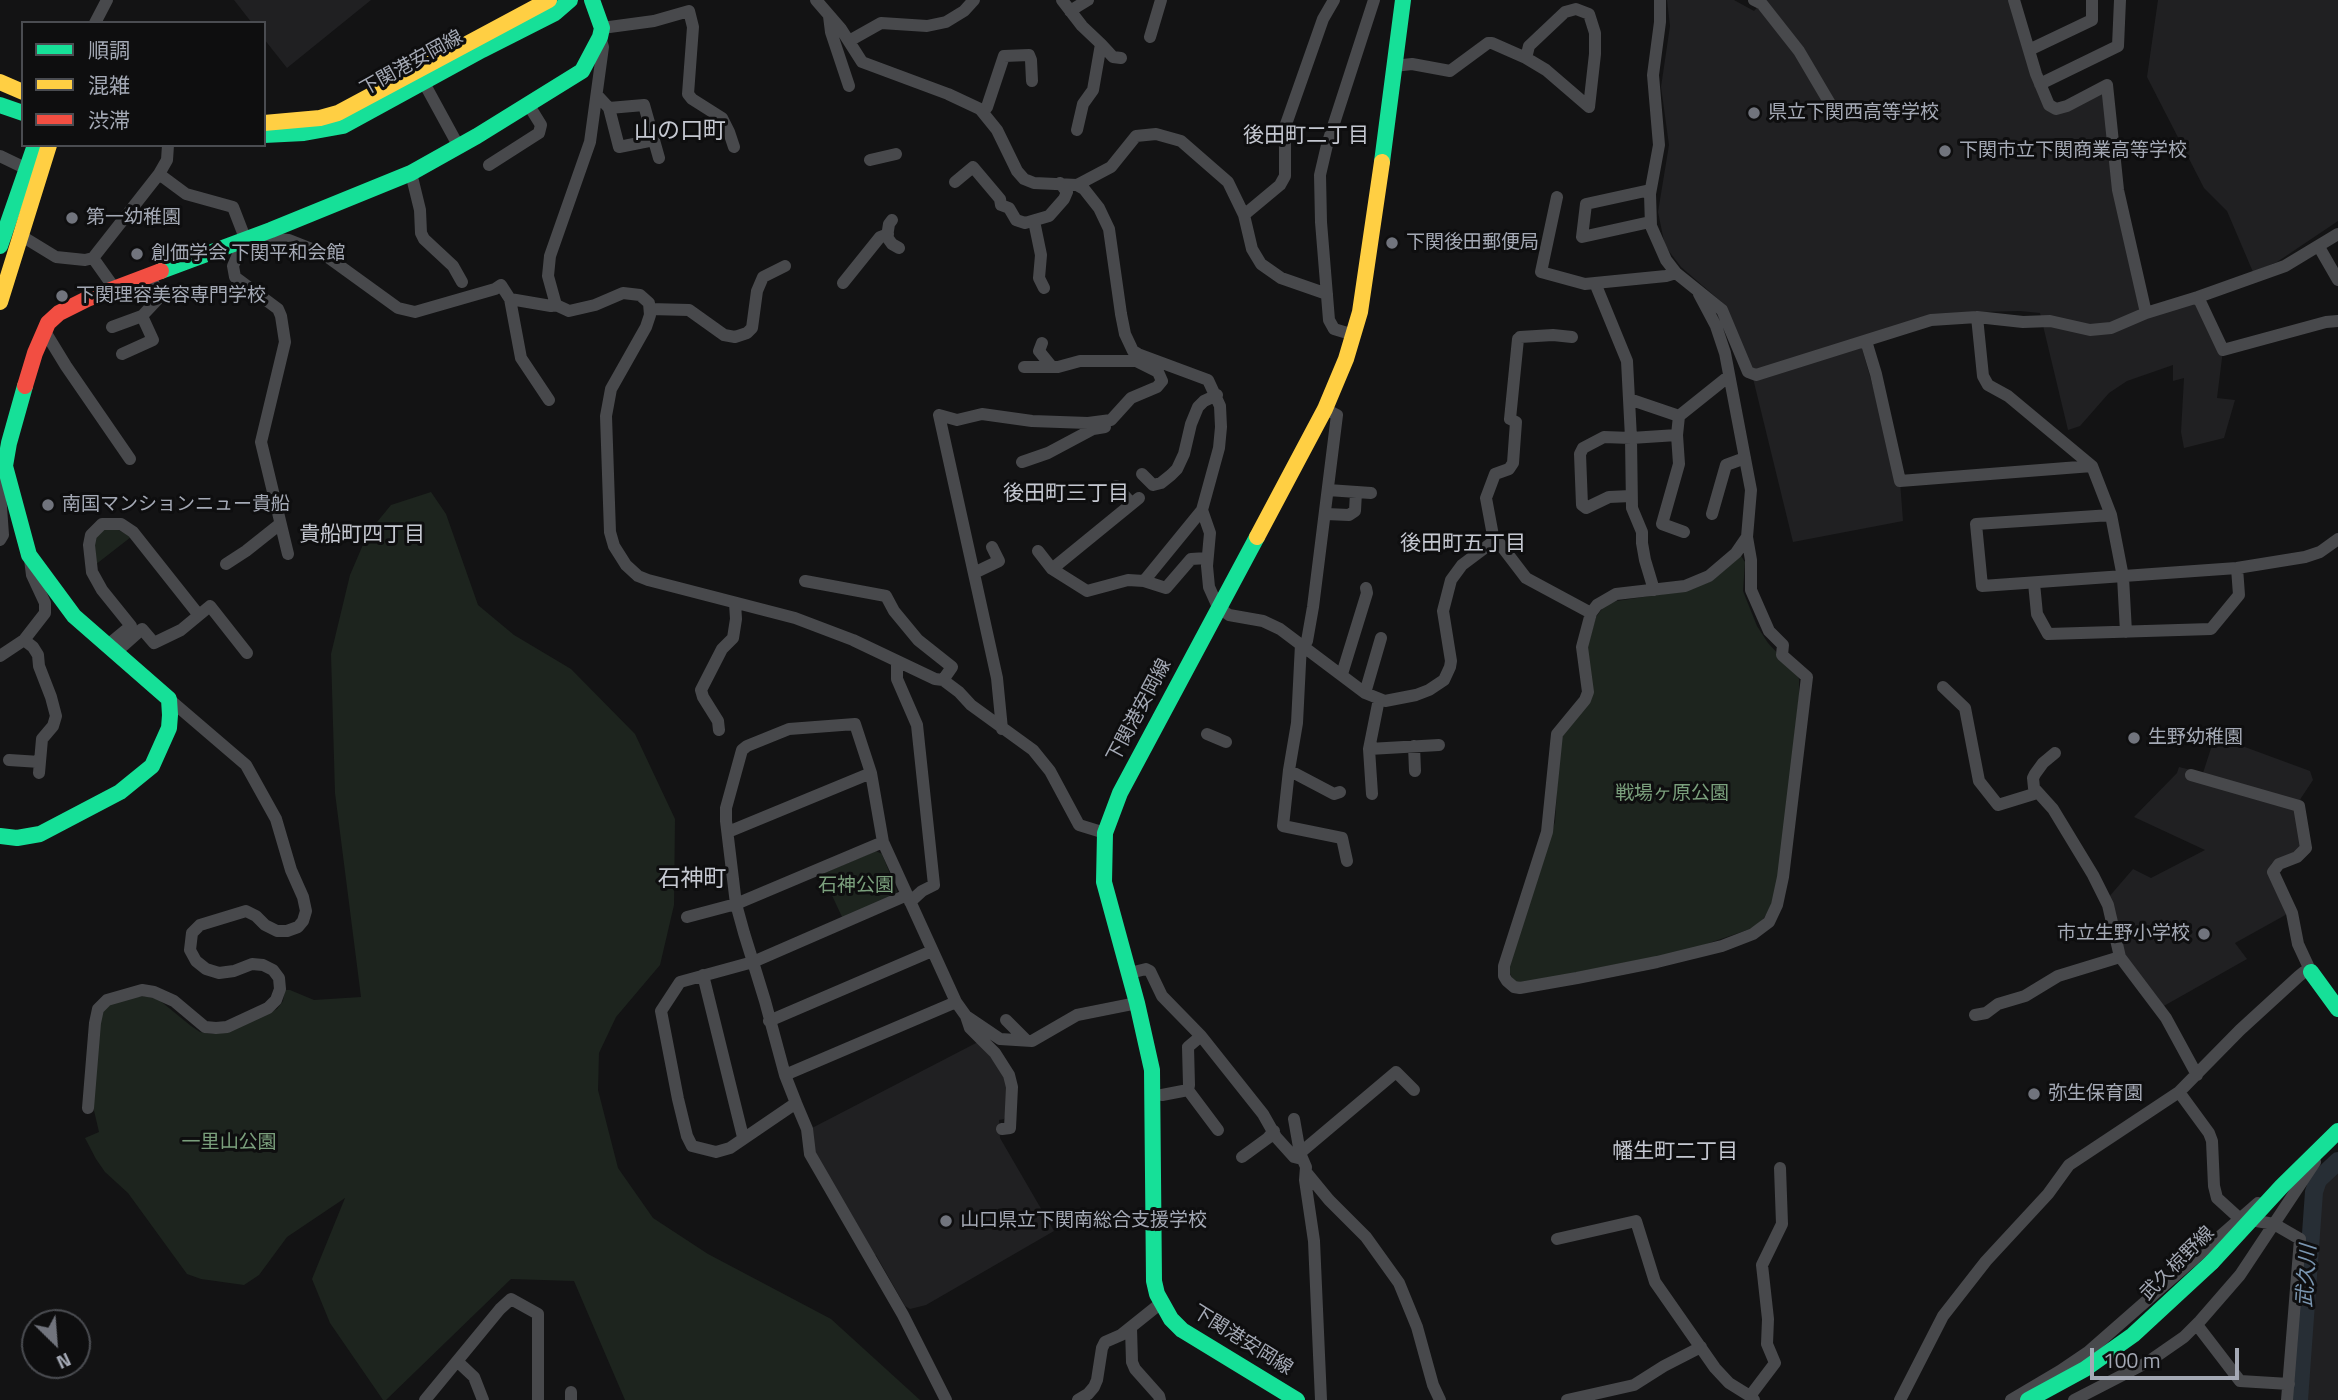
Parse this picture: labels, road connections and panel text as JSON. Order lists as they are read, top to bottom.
{
  "streets": {
    "main road": ["下関港安岡線", "武久椋野線"]
  },
  "districts": [
    "山の口町",
    "後田町二丁目",
    "後田町三丁目",
    "貴船町四丁目",
    "後田町五丁目",
    "石神町",
    "幡生町二丁目"
  ],
  "water": ["武久川"],
  "parks": ["戦場ヶ原公園", "石神公園", "一里山公園"],
  "places": [
    "県立下関西高等学校",
    "下関市立下関商業高等学校",
    "第一幼稚園",
    "下関後田郵便局",
    "創価学会 下関平和会館",
    "下関理容美容専門学校",
    "南国マンションニュー貴船",
    "生野幼稚園",
    "市立生野小学校",
    "弥生保育園",
    "山口県立下関南総合支援学校"
  ],
  "legend": ["順調", "混雑", "渋滞"],
  "scale_bar": "100 m",
  "north": "bottom right"
}
